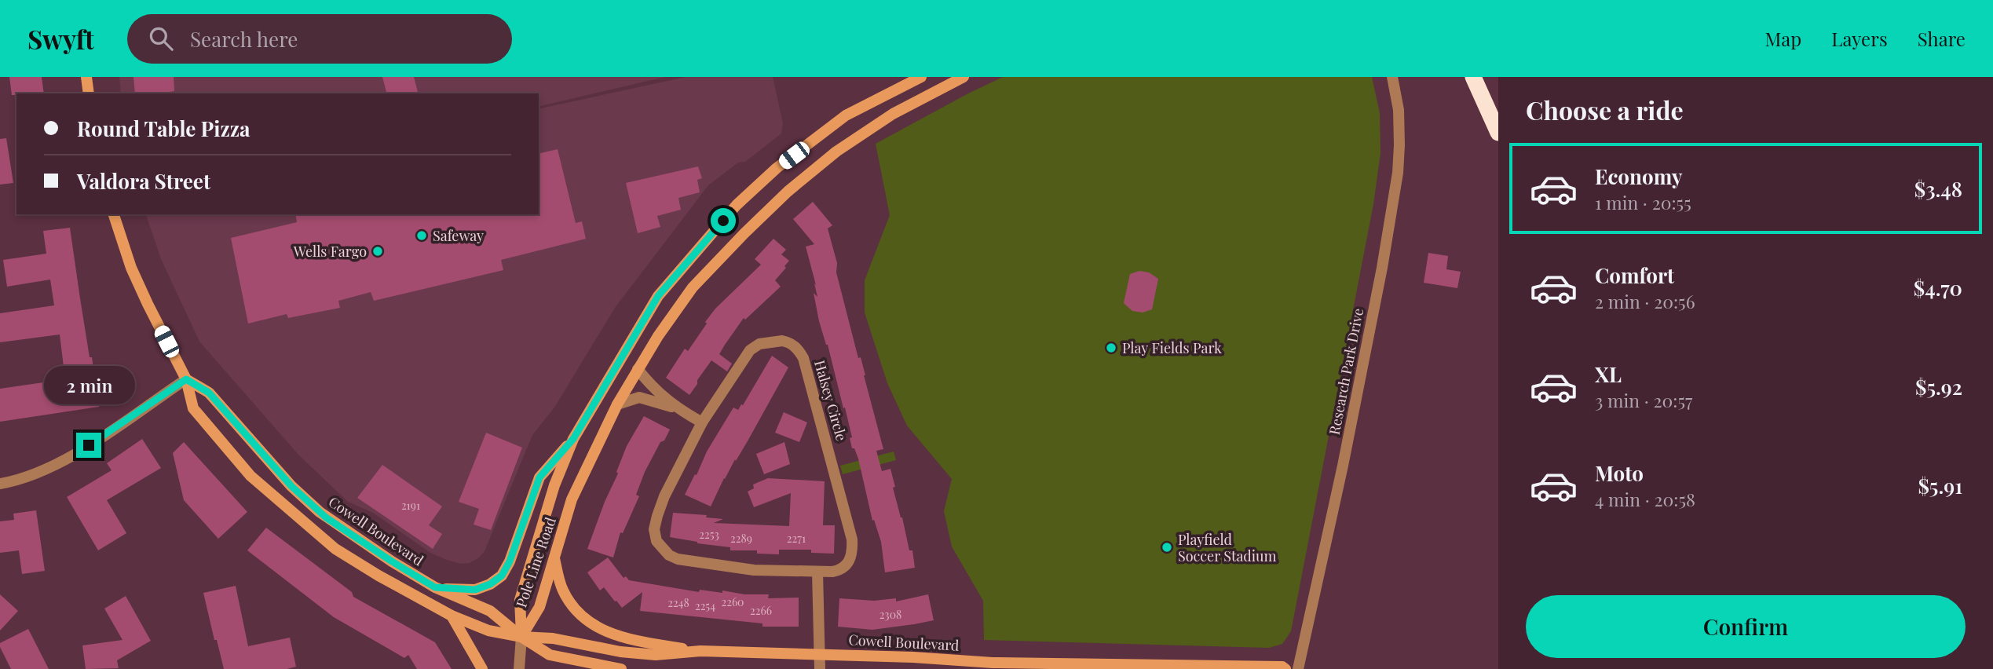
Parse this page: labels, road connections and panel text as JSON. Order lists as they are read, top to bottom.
{
  "streets": {
    "main road": ["Cowell Boulevard", "Pole Line Road"],
    "street": ["Research Park Drive", "Halsey Circle"]
  },
  "crossings": [
    ["Cowell Boulevard", "Pole Line Road"]
  ],
  "places": [
    "Safeway",
    "Wells Fargo",
    "Play Fields Park",
    "Playfield Soccer Stadium"
  ],
  "house_numbers": [
    "2191",
    "2253",
    "2289",
    "2271",
    "2260",
    "2248",
    "2254",
    "2266",
    "2308"
  ],
  "page": {
    "header": "Swyft",
    "search": "Search here",
    "nav": ["Map", "Layers", "Share"],
    "heading": "Choose a ride",
    "banner": ["Round Table Pizza", "Valdora Street"],
    "list": [
      {
        "name": "Economy",
        "note": "1 min · 20:55",
        "value": "$3.48"
      },
      {
        "name": "Comfort",
        "note": "2 min · 20:56",
        "value": "$4.70"
      },
      {
        "name": "XL",
        "note": "3 min · 20:57",
        "value": "$5.92"
      },
      {
        "name": "Moto",
        "note": "4 min · 20:58",
        "value": "$5.91"
      }
    ],
    "bubble": "2 min",
    "buttons": "Confirm"
  }
}
